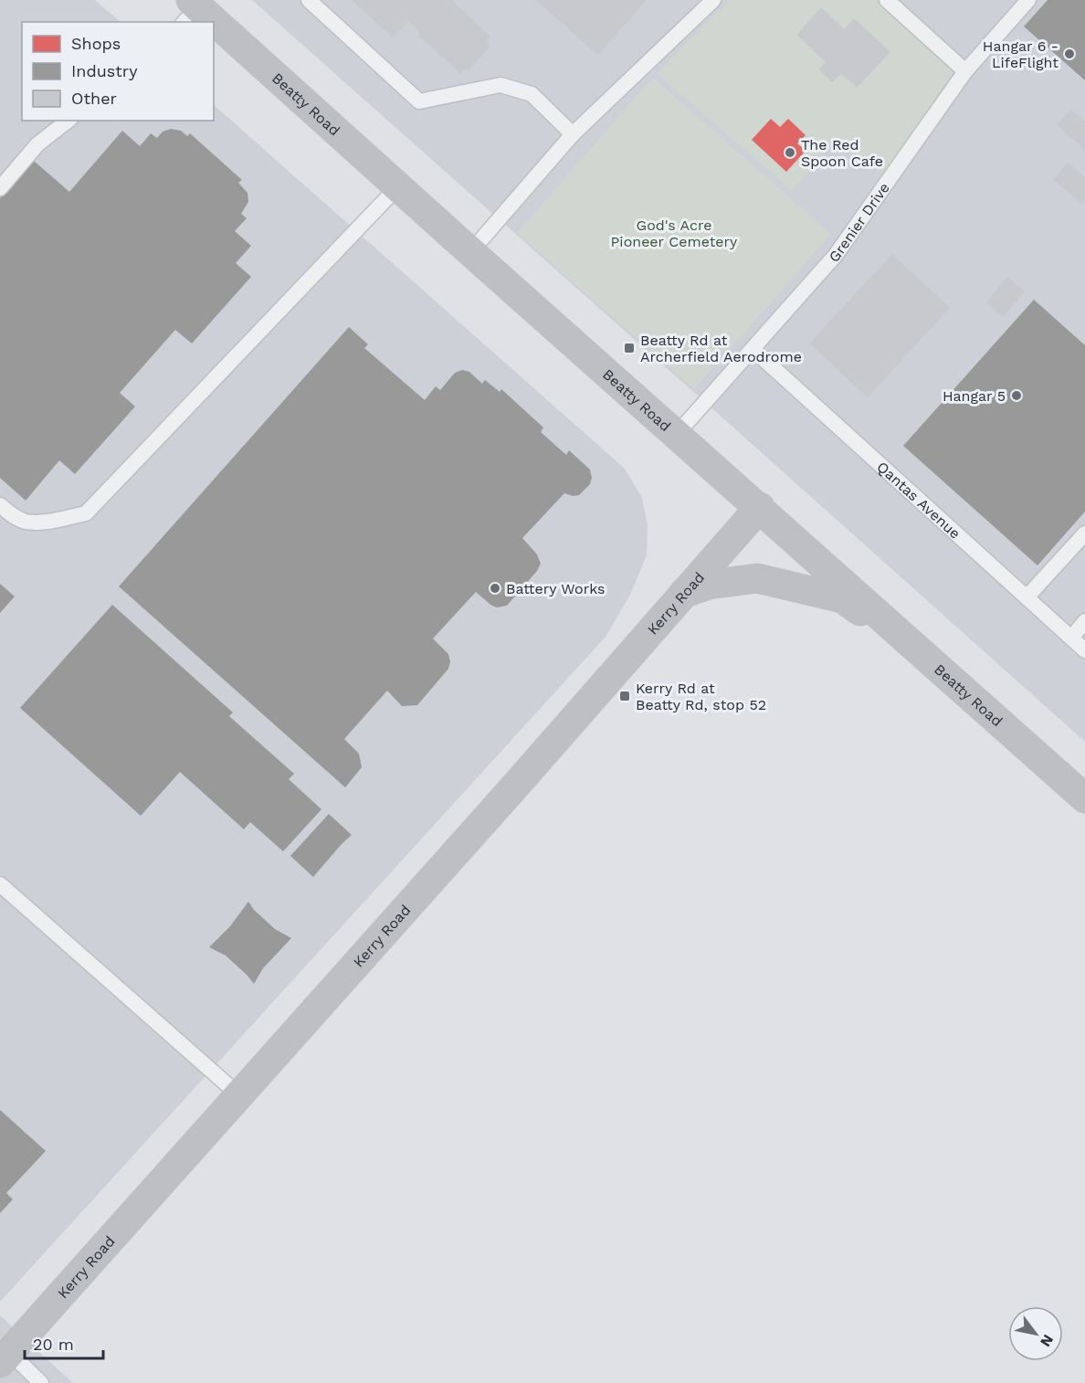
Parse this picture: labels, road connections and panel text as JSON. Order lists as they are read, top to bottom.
{
  "streets": {
    "main road": ["Beatty Road", "Kerry Road"],
    "lane": ["Grenier Drive", "Qantas Avenue"]
  },
  "crossings": [
    ["Beatty Road", "Grenier Drive"],
    ["Beatty Road", "Kerry Road"],
    ["Grenier Drive", "Qantas Avenue"]
  ],
  "parks": ["God's Acre Pioneer Cemetery"],
  "places": {
    "other": [
      "Hangar 6 - LifeFlight",
      "The Red Spoon Cafe",
      "Hangar 5",
      "Battery Works"
    ],
    "transit": ["Beatty Rd at Archerfield Aerodrome", "Kerry Rd at Beatty Rd, stop 52"]
  },
  "legend": ["Shops", "Industry", "Other"],
  "scale_bar": "20 m",
  "north": "bottom right"
}
